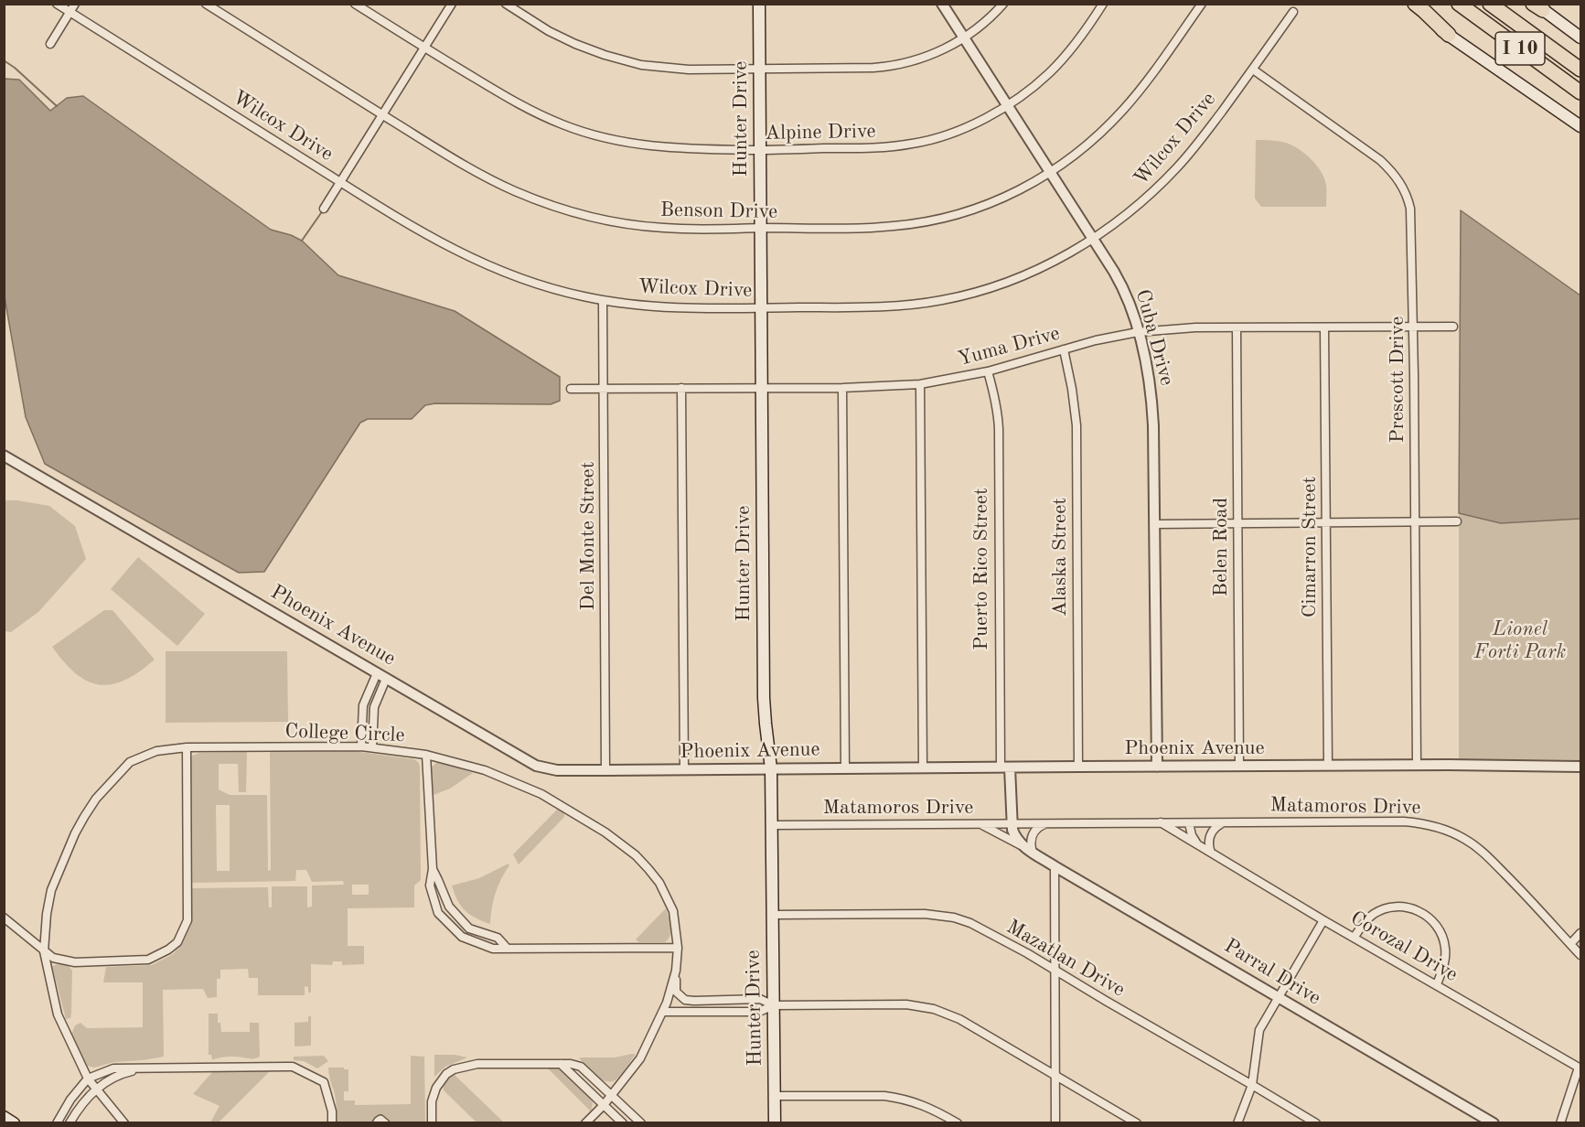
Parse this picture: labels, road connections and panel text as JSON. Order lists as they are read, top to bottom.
{
  "streets": {
    "highway": ["I 10"],
    "main road": ["Hunter Drive"],
    "street": [
      "Wilcox Drive",
      "Alpine Drive",
      "Benson Drive",
      "Cuba Drive",
      "Yuma Drive",
      "Prescott Drive",
      "Del Monte Street",
      "Belen Road",
      "Cimarron Street",
      "Alaska Street",
      "Puerto Rico Street",
      "Phoenix Avenue",
      "College Circle",
      "Matamoros Drive",
      "Corozal Drive",
      "Mazatlan Drive",
      "Parral Drive"
    ]
  },
  "crossings": [
    ["Hunter Drive", "Wilcox Drive"],
    ["Hunter Drive", "Alpine Drive"],
    ["Hunter Drive", "Benson Drive"],
    ["Hunter Drive", "Yuma Drive"],
    ["Hunter Drive", "Phoenix Avenue"],
    ["Hunter Drive", "Matamoros Drive"],
    ["Hunter Drive", "Mazatlan Drive"],
    ["Wilcox Drive", "Cuba Drive"],
    ["Wilcox Drive", "Prescott Drive"],
    ["Wilcox Drive", "Del Monte Street"],
    ["Alpine Drive", "Cuba Drive"],
    ["Benson Drive", "Cuba Drive"],
    ["Cuba Drive", "Yuma Drive"],
    ["Cuba Drive", "Phoenix Avenue"],
    ["Yuma Drive", "Prescott Drive"],
    ["Yuma Drive", "Del Monte Street"],
    ["Yuma Drive", "Belen Road"],
    ["Yuma Drive", "Cimarron Street"],
    ["Yuma Drive", "Alaska Street"],
    ["Yuma Drive", "Puerto Rico Street"],
    ["Prescott Drive", "Phoenix Avenue"],
    ["Del Monte Street", "Phoenix Avenue"],
    ["Belen Road", "Phoenix Avenue"],
    ["Cimarron Street", "Phoenix Avenue"],
    ["Alaska Street", "Phoenix Avenue"],
    ["Puerto Rico Street", "Phoenix Avenue"],
    ["Puerto Rico Street", "Matamoros Drive"],
    ["Puerto Rico Street", "Parral Drive"],
    ["Matamoros Drive", "Corozal Drive"],
    ["Matamoros Drive", "Parral Drive"]
  ],
  "parks": ["Lionel Forti Park"]
}
